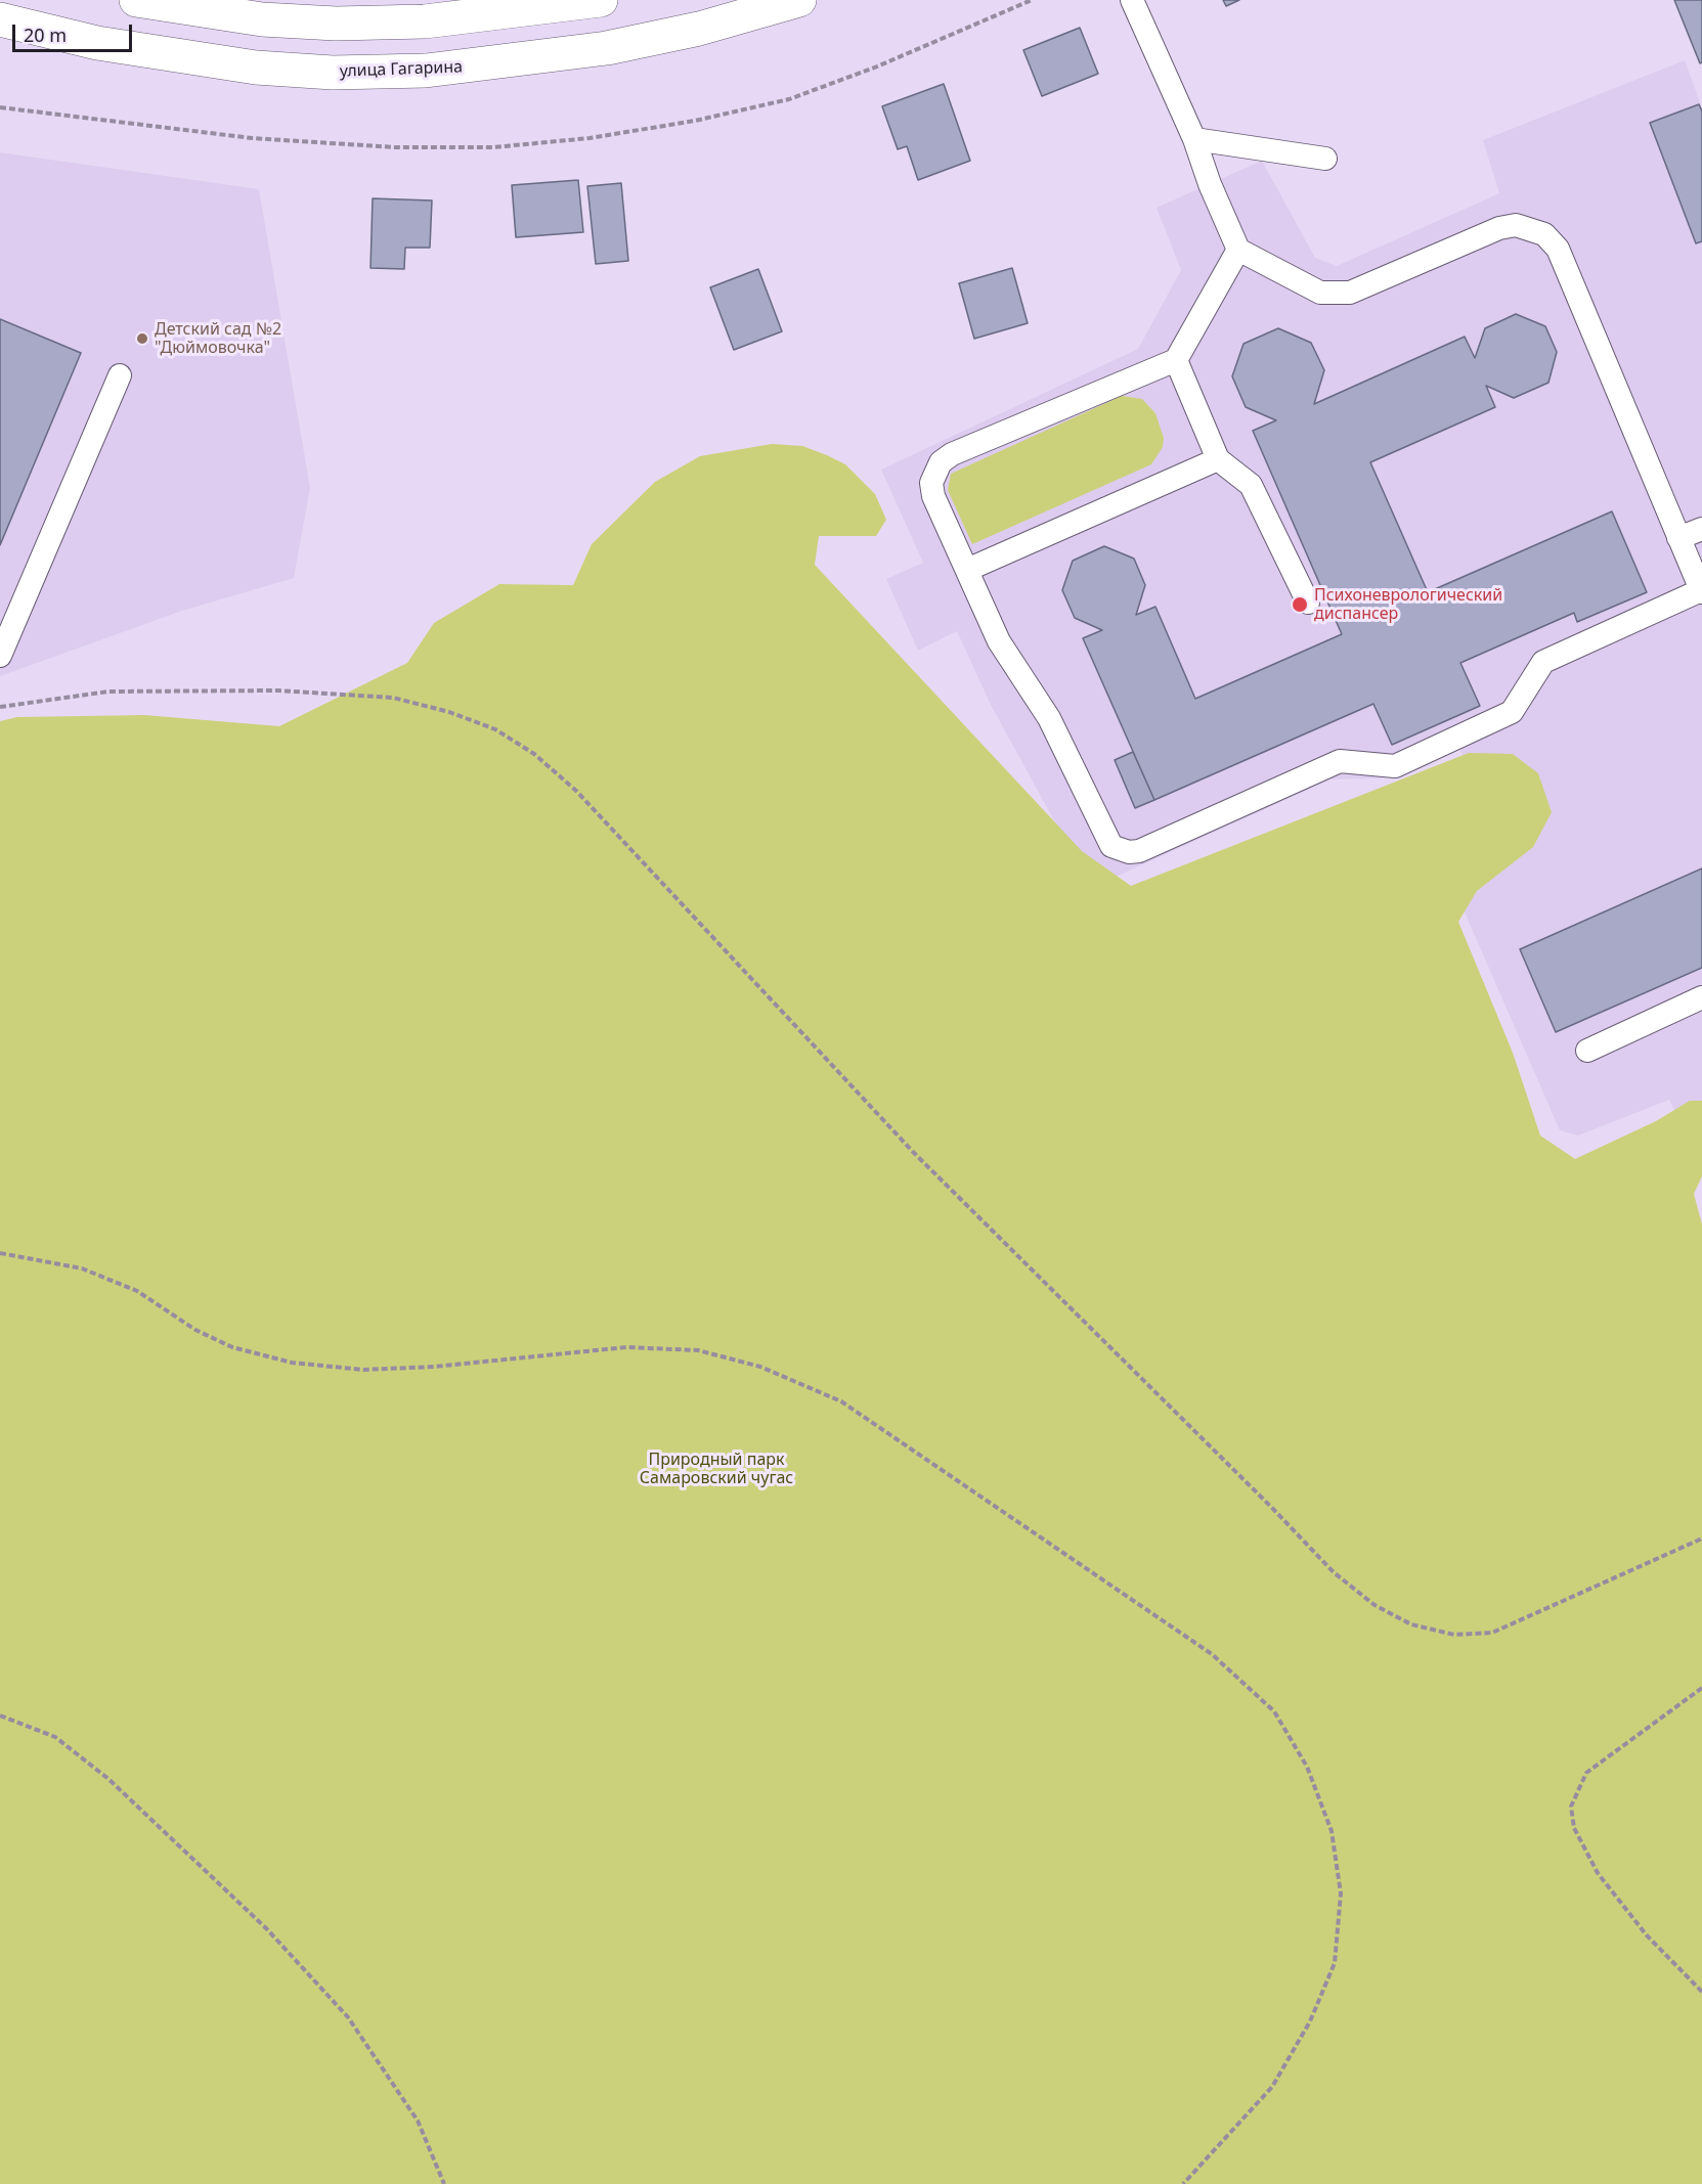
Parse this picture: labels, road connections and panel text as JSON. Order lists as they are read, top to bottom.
{
  "streets": {
    "main road": ["улица Гагарина"]
  },
  "parks": ["Природный парк Самаровский чугас"],
  "places": ["Детский сад №2 \"Дюймовочка\"", "Психоневрологический диспансер"],
  "scale_bar": "20 m"
}
